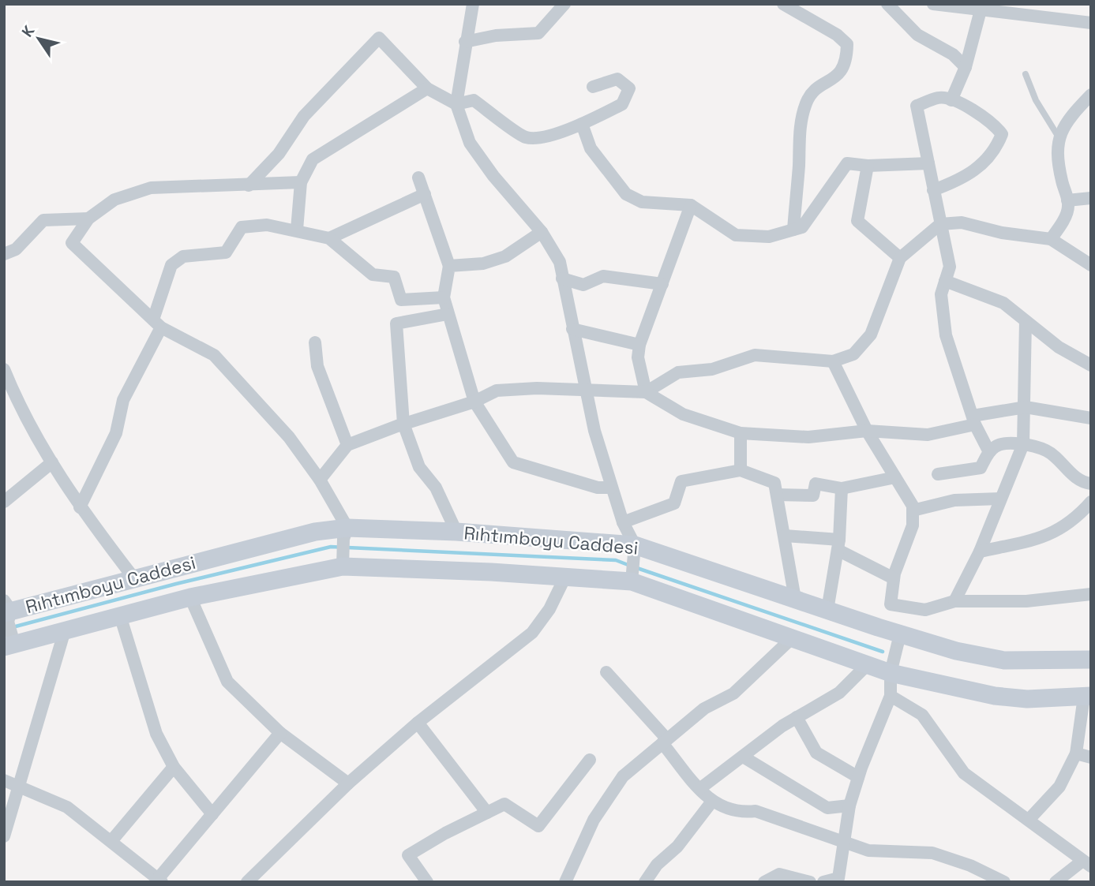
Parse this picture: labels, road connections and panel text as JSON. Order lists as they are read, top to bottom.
{
  "streets": {
    "street": ["Rıhtımboyu Caddesi"]
  },
  "north": "top left"
}
